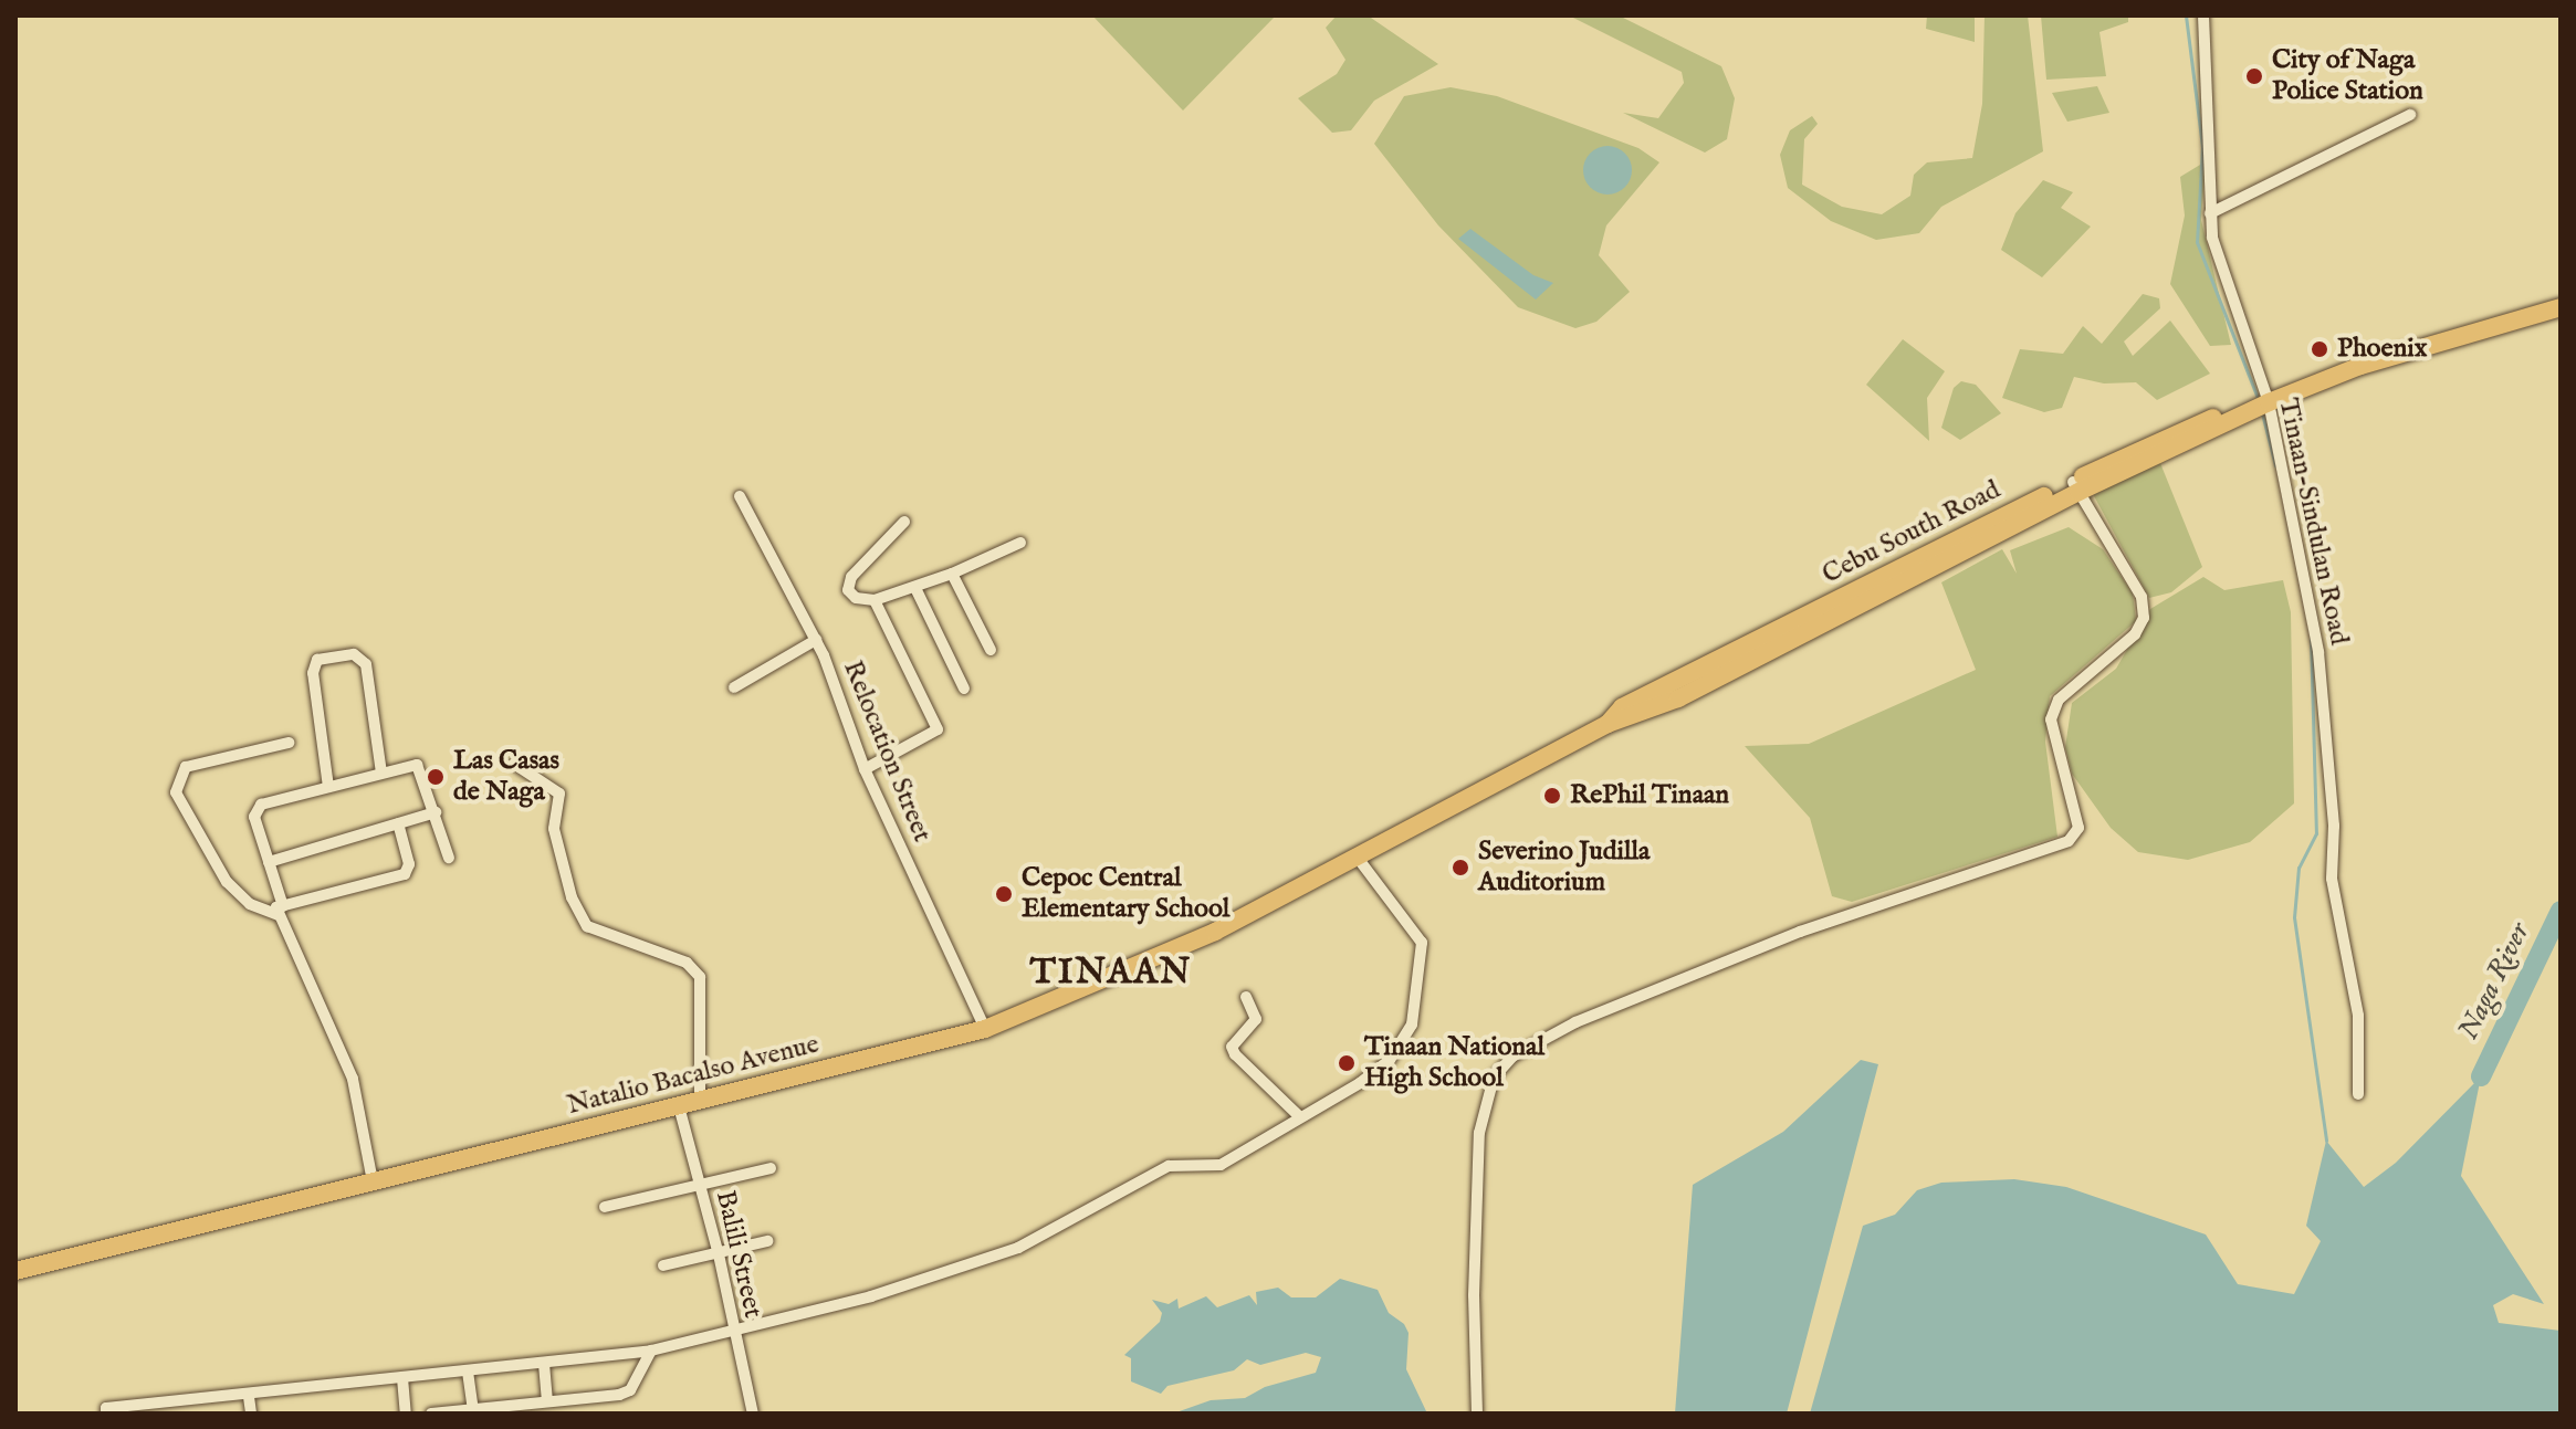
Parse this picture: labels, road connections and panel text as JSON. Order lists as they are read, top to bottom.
{
  "streets": {
    "highway": ["Cebu South Road", "Natalio Bacalso Avenue"],
    "street": ["Tinaan-Sindulan Road", "Relocation Street", "Balili Street"]
  },
  "crossings": [
    ["Tinaan-Sindulan Road", "Cebu South Road"],
    ["Cebu South Road", "Natalio Bacalso Avenue"],
    ["Relocation Street", "Natalio Bacalso Avenue"],
    ["Natalio Bacalso Avenue", "Balili Street"]
  ],
  "districts": ["TINAAN"],
  "water": ["Naga River"],
  "places": [
    "City of Naga Police Station",
    "Phoenix",
    "Las Casas de Naga",
    "RePhil Tinaan",
    "Severino Judilla Auditorium",
    "Cepoc Central Elementary School",
    "Tinaan National High School"
  ]
}
